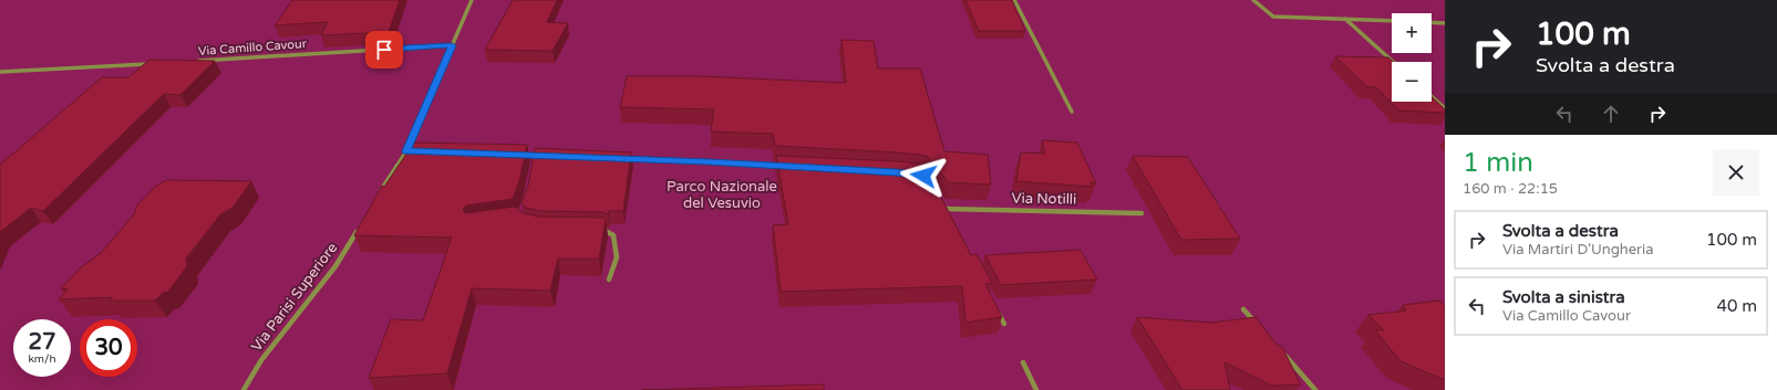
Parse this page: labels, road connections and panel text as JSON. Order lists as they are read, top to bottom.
{
  "streets": {
    "street": ["Via Camillo Cavour", "Via Notilli", "Via Parisi Superiore"]
  },
  "parks": ["Parco Nazionale del Vesuvio"],
  "page": {
    "turn": ["100 m", "Svolta a destra"],
    "map_buttons": ["+", "−"],
    "heading": ["1 min", "160 m · 22:15"],
    "list": [
      {
        "name": "Svolta a destra",
        "note": "Via Martiri D'Ungheria",
        "value": "100 m"
      },
      {
        "name": "Svolta a sinistra",
        "note": "Via Camillo Cavour",
        "value": "40 m"
      }
    ],
    "speed": "27 km/h",
    "limit": "30"
  }
}
